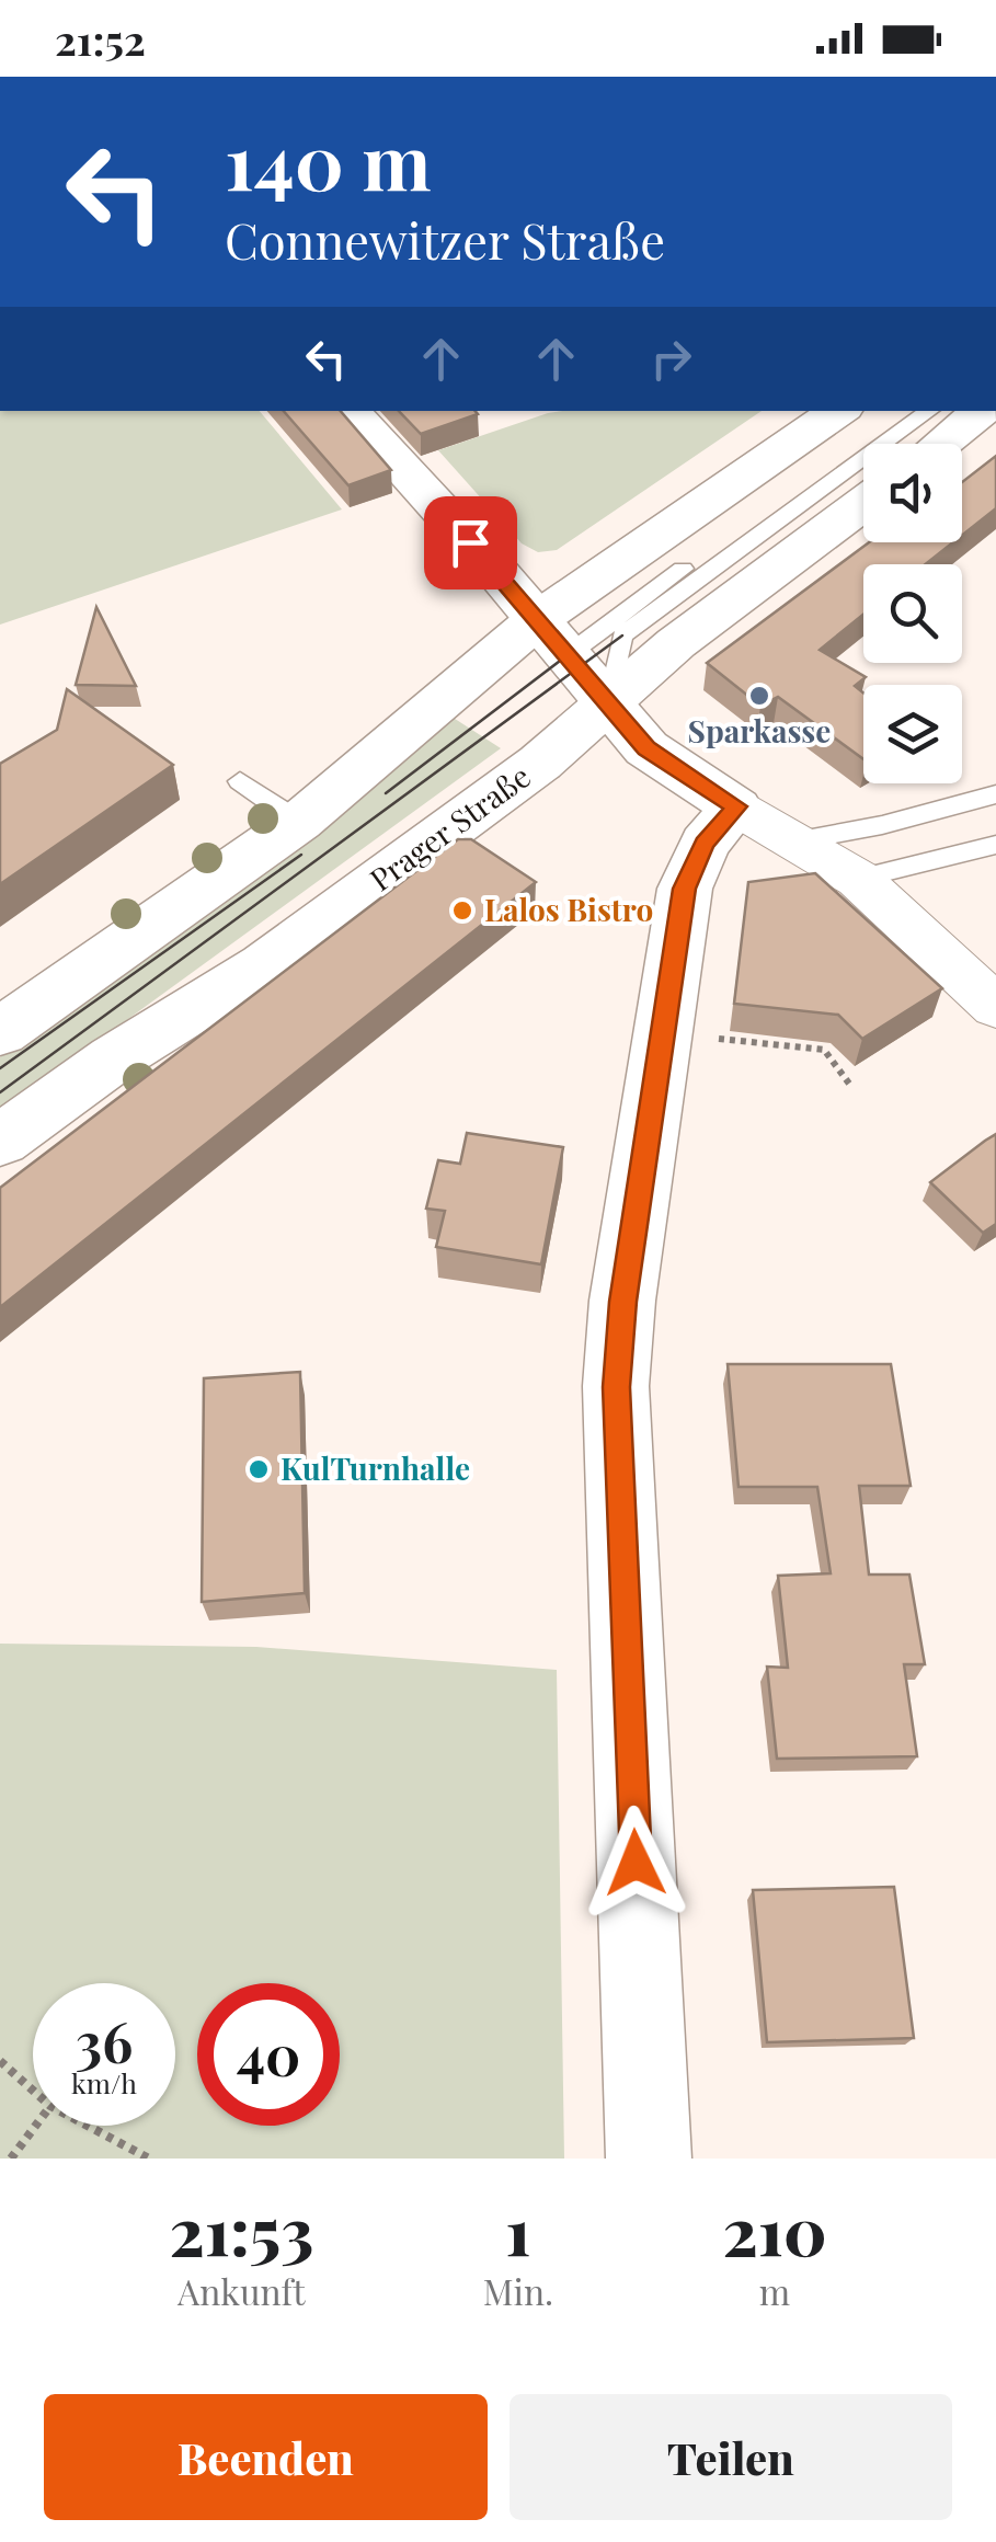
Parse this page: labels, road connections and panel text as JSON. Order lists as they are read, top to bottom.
{
  "streets": {
    "main road": ["Prager Straße"]
  },
  "places": ["Sparkasse", "Lalos Bistro", "KulTurnhalle"],
  "page": {
    "status": "21:52",
    "turn": ["140 m", "Connewitzer Straße"],
    "speed": "36 km/h",
    "limit": "40",
    "eta": [
      "21:53",
      "Ankunft",
      "1",
      "Min.",
      "210",
      "m"
    ],
    "buttons": ["Beenden", "Teilen"]
  }
}
